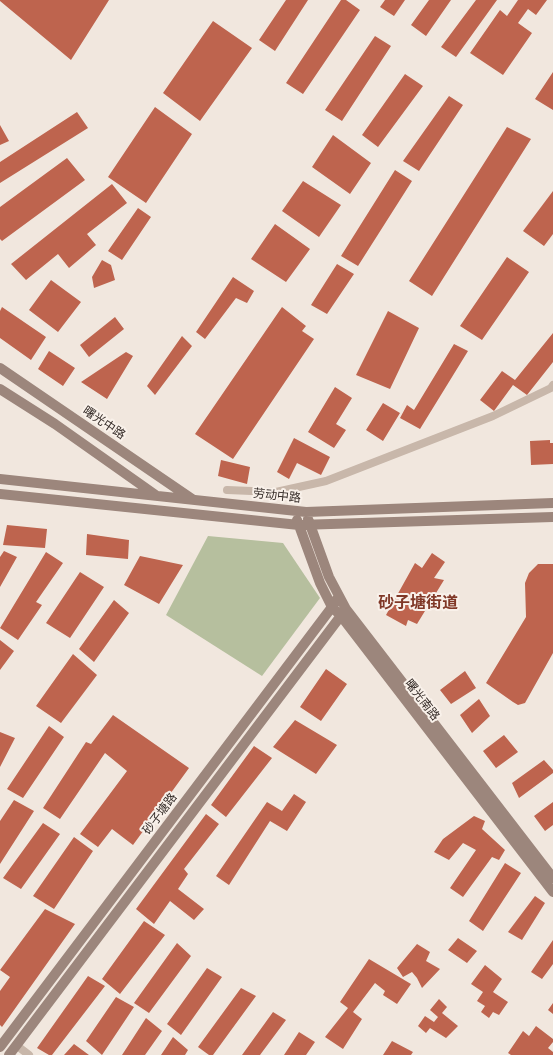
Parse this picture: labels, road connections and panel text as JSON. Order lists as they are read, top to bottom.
{
  "streets": {
    "main road": [
      "曙光中路",
      "劳动中路",
      "曙光南路",
      "砂子塘路"
    ]
  },
  "crossings": [
    ["曙光中路", "劳动中路"],
    ["劳动中路", "曙光南路"],
    ["曙光南路", "砂子塘路"]
  ],
  "districts": ["砂子塘街道"]
}
